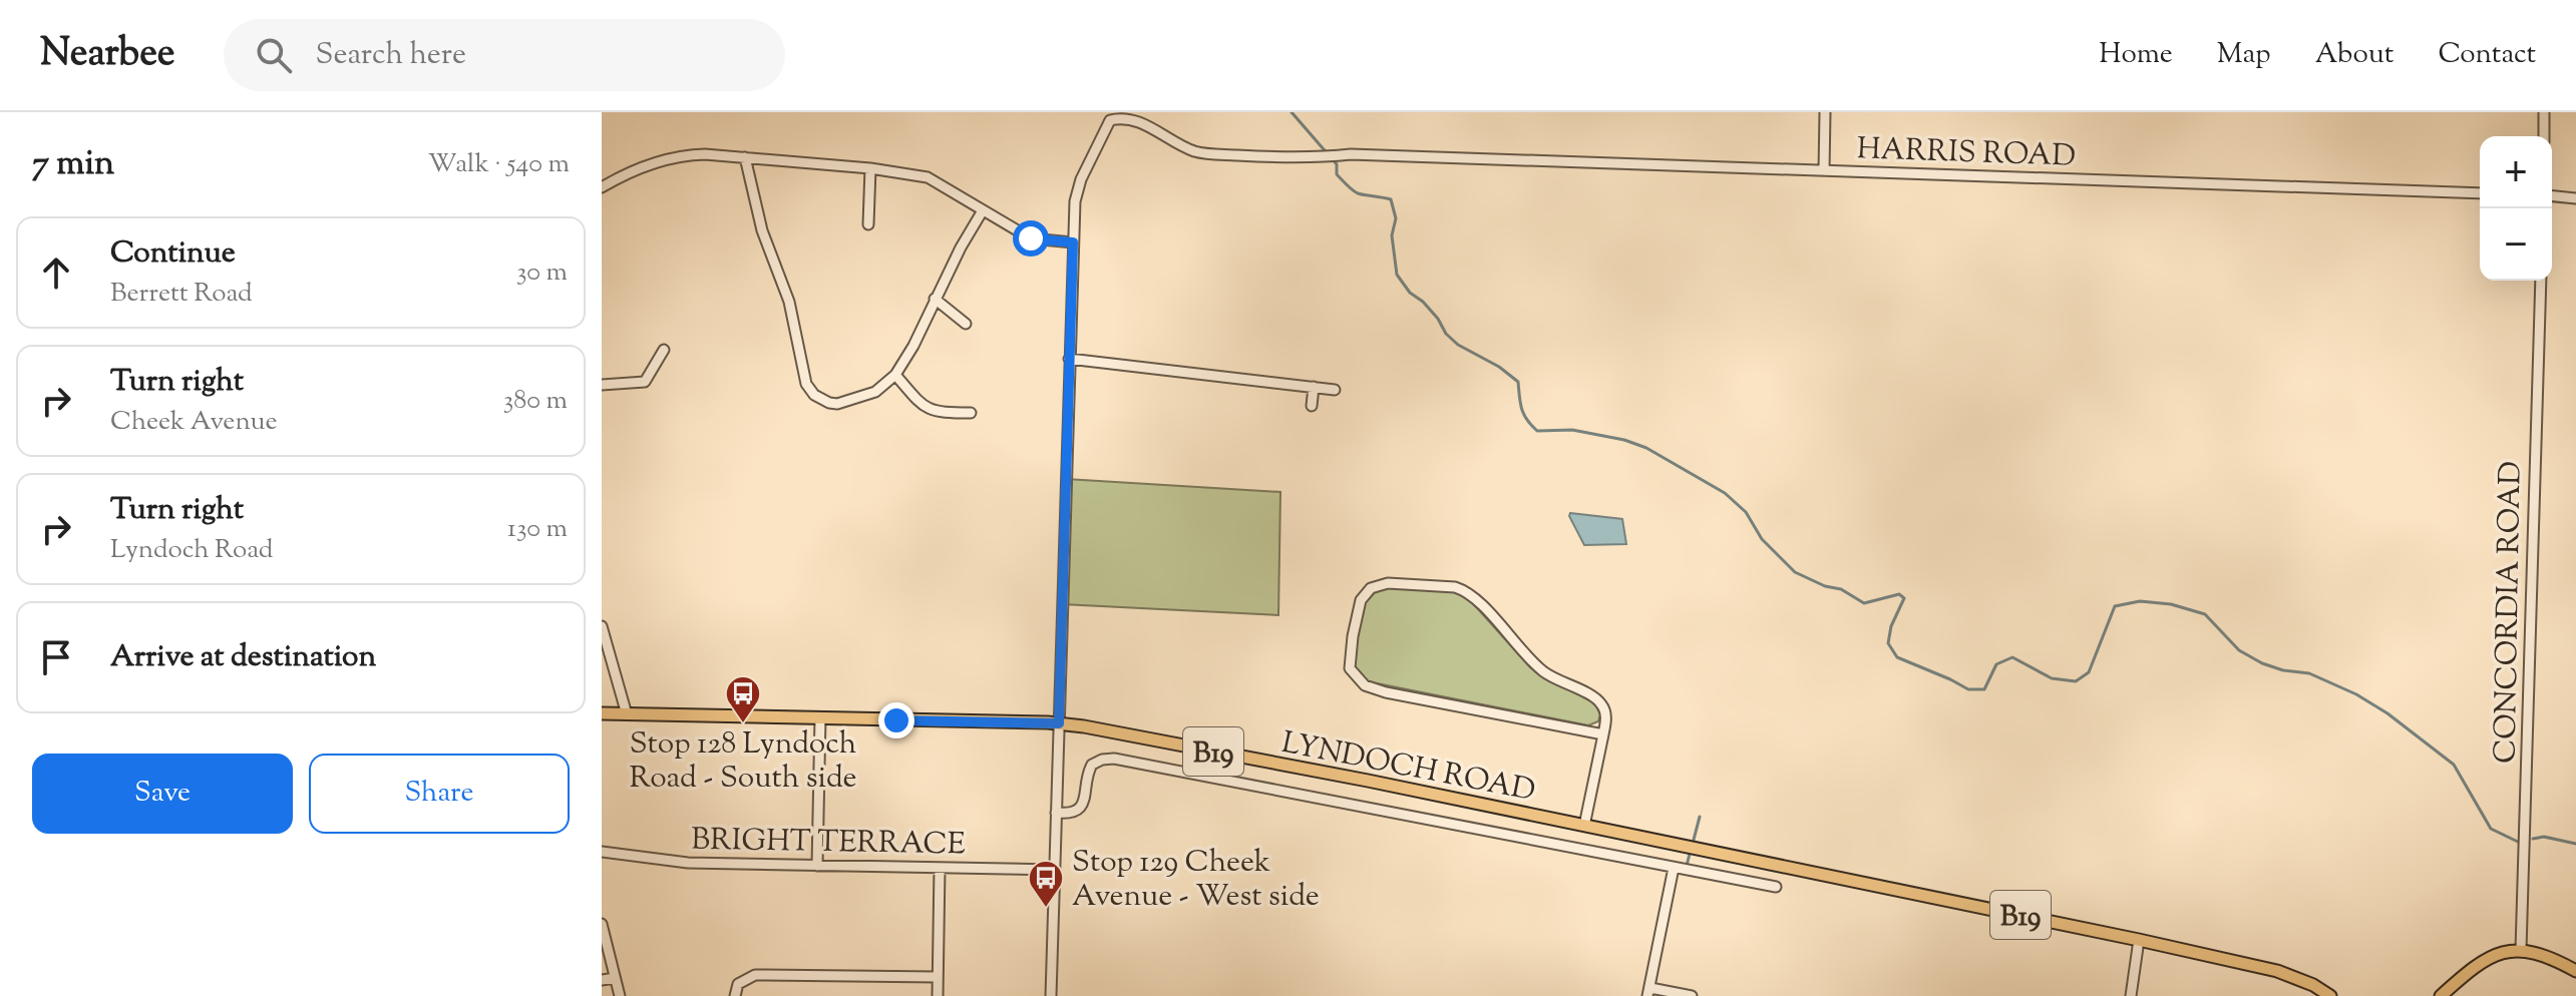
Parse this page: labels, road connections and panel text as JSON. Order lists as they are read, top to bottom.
{
  "streets": {
    "main road": ["B19", "LYNDOCH ROAD"],
    "street": ["HARRIS ROAD", "CONCORDIA ROAD", "BRIGHT TERRACE"]
  },
  "crossings": [
    ["B19", "LYNDOCH ROAD"]
  ],
  "places": {
    "bus stop": ["Stop 128 Lyndoch Road - South side", "Stop 129 Cheek Avenue - West side"]
  },
  "page": {
    "header": "Nearbee",
    "search": "Search here",
    "nav": [
      "Home",
      "Map",
      "About",
      "Contact"
    ],
    "heading": ["7 min", "Walk · 540 m"],
    "map_buttons": ["+", "−"],
    "list": [
      ["Continue", "Berrett Road", "30 m"],
      ["Turn right", "Cheek Avenue", "380 m"],
      ["Turn right", "Lyndoch Road", "130 m"],
      "Arrive at destination"
    ],
    "buttons": ["Save", "Share"]
  }
}
